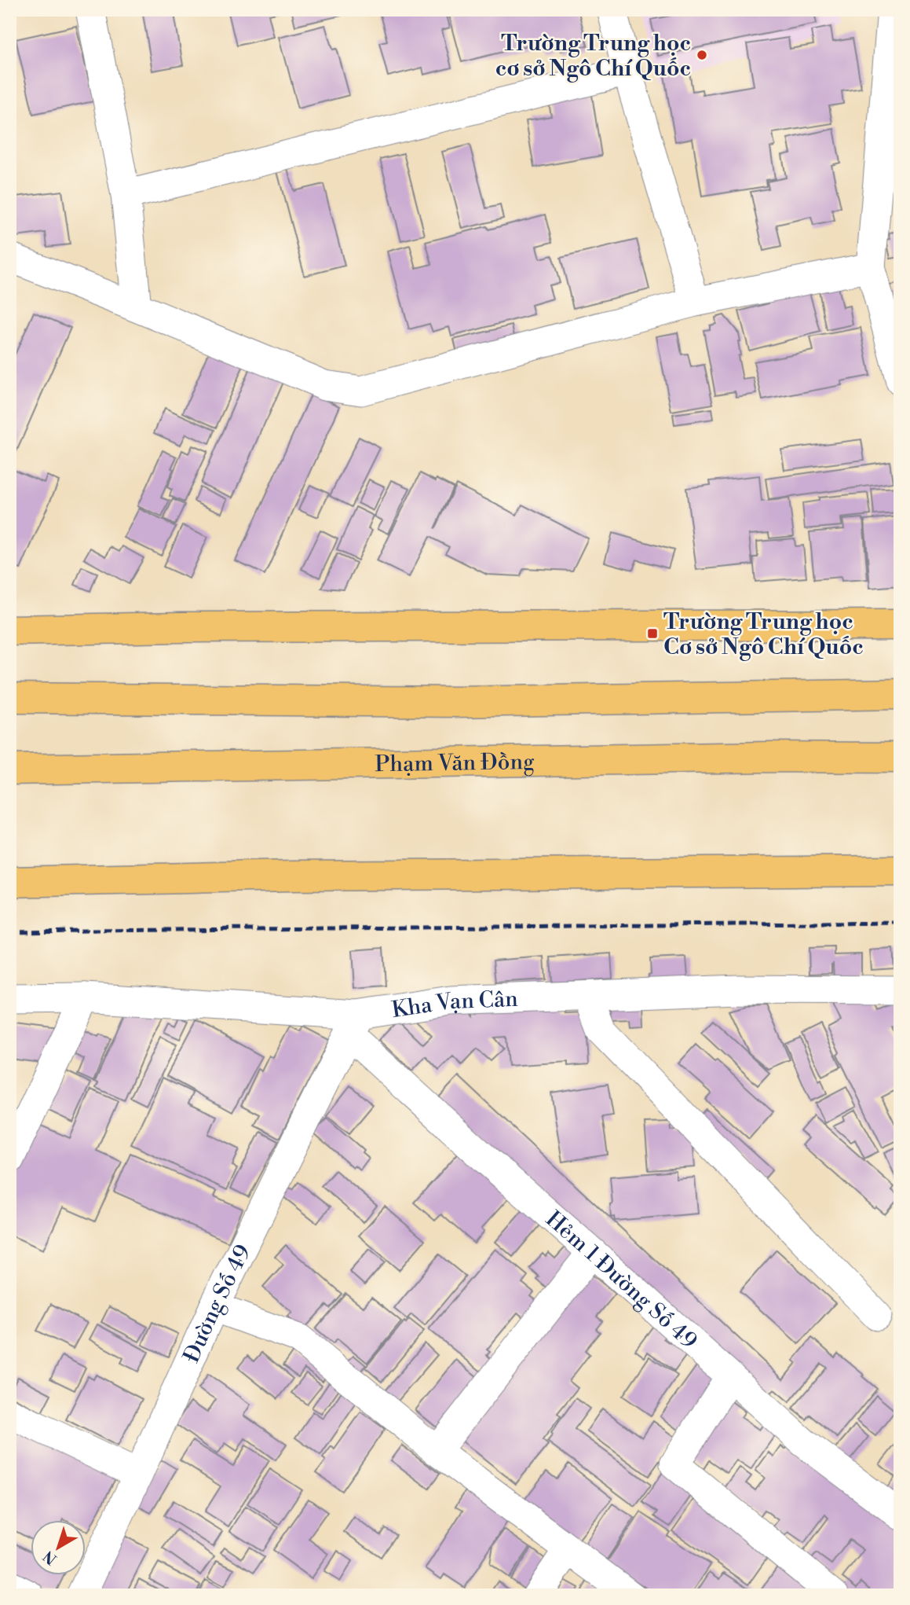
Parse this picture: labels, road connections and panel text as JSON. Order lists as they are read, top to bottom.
{
  "streets": {
    "main road": ["Phạm Văn Đồng"],
    "street": ["Kha Vạn Cân", "Hẻm 1 Đường Số 49", "Đường Số 49"]
  },
  "crossings": [
    ["Kha Vạn Cân", "Hẻm 1 Đường Số 49"],
    ["Kha Vạn Cân", "Đường Số 49"],
    ["Hẻm 1 Đường Số 49", "Đường Số 49"]
  ],
  "places": {
    "other": ["Trường Trung học cơ sở Ngô Chí Quốc"],
    "transit": ["Trường Trung học Cơ sở Ngô Chí Quốc"]
  },
  "north": "bottom left"
}
